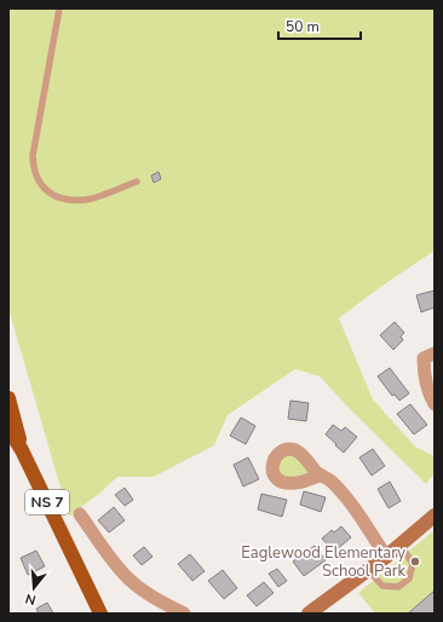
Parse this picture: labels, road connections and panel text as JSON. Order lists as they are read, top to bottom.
{
  "streets": {
    "main road": ["NS 7"]
  },
  "places": ["Eaglewood Elementary School Park"],
  "scale_bar": "50 m",
  "north": "bottom"
}
